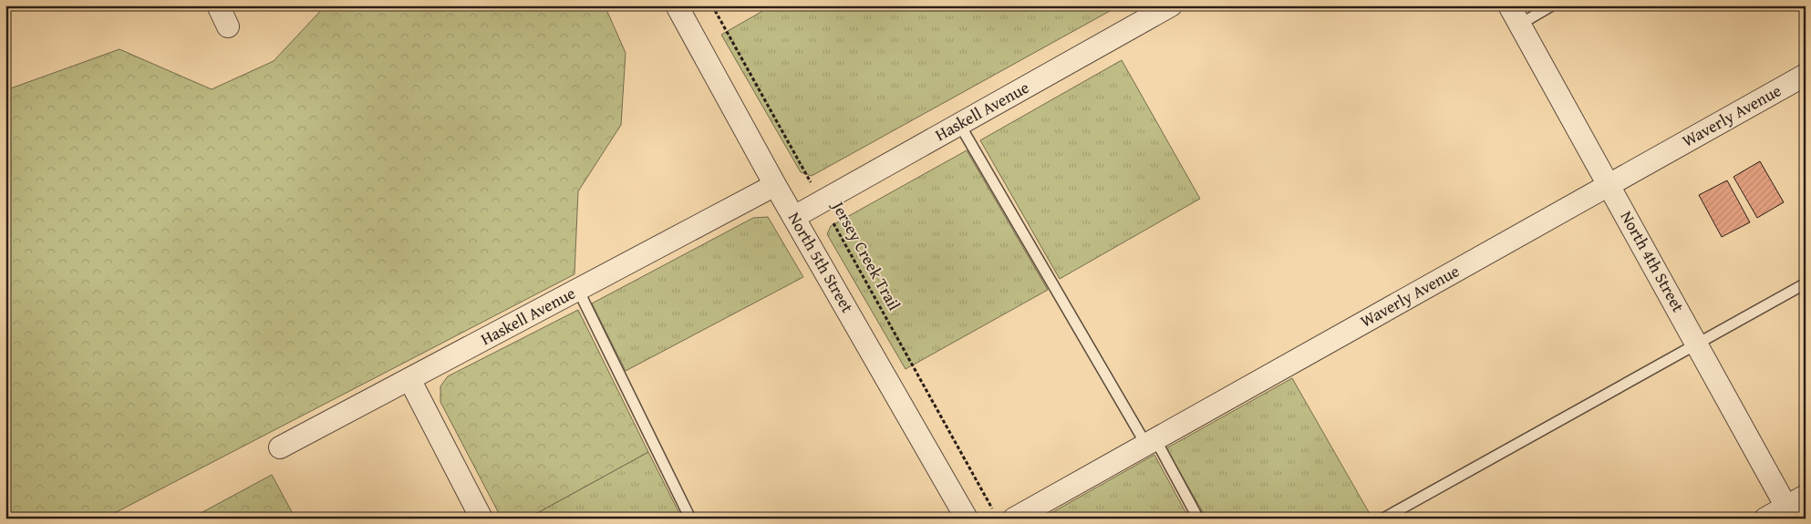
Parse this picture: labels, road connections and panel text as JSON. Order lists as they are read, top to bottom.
{
  "streets": {
    "street": [
      "Haskell Avenue",
      "Waverly Avenue",
      "North 4th Street",
      "North 5th Street"
    ],
    "path": ["Jersey Creek Trail"]
  },
  "crossings": [
    ["Haskell Avenue", "Jersey Creek Trail"],
    ["Haskell Avenue", "North 5th Street"],
    ["Waverly Avenue", "Jersey Creek Trail"],
    ["Waverly Avenue", "North 4th Street"]
  ]
}
